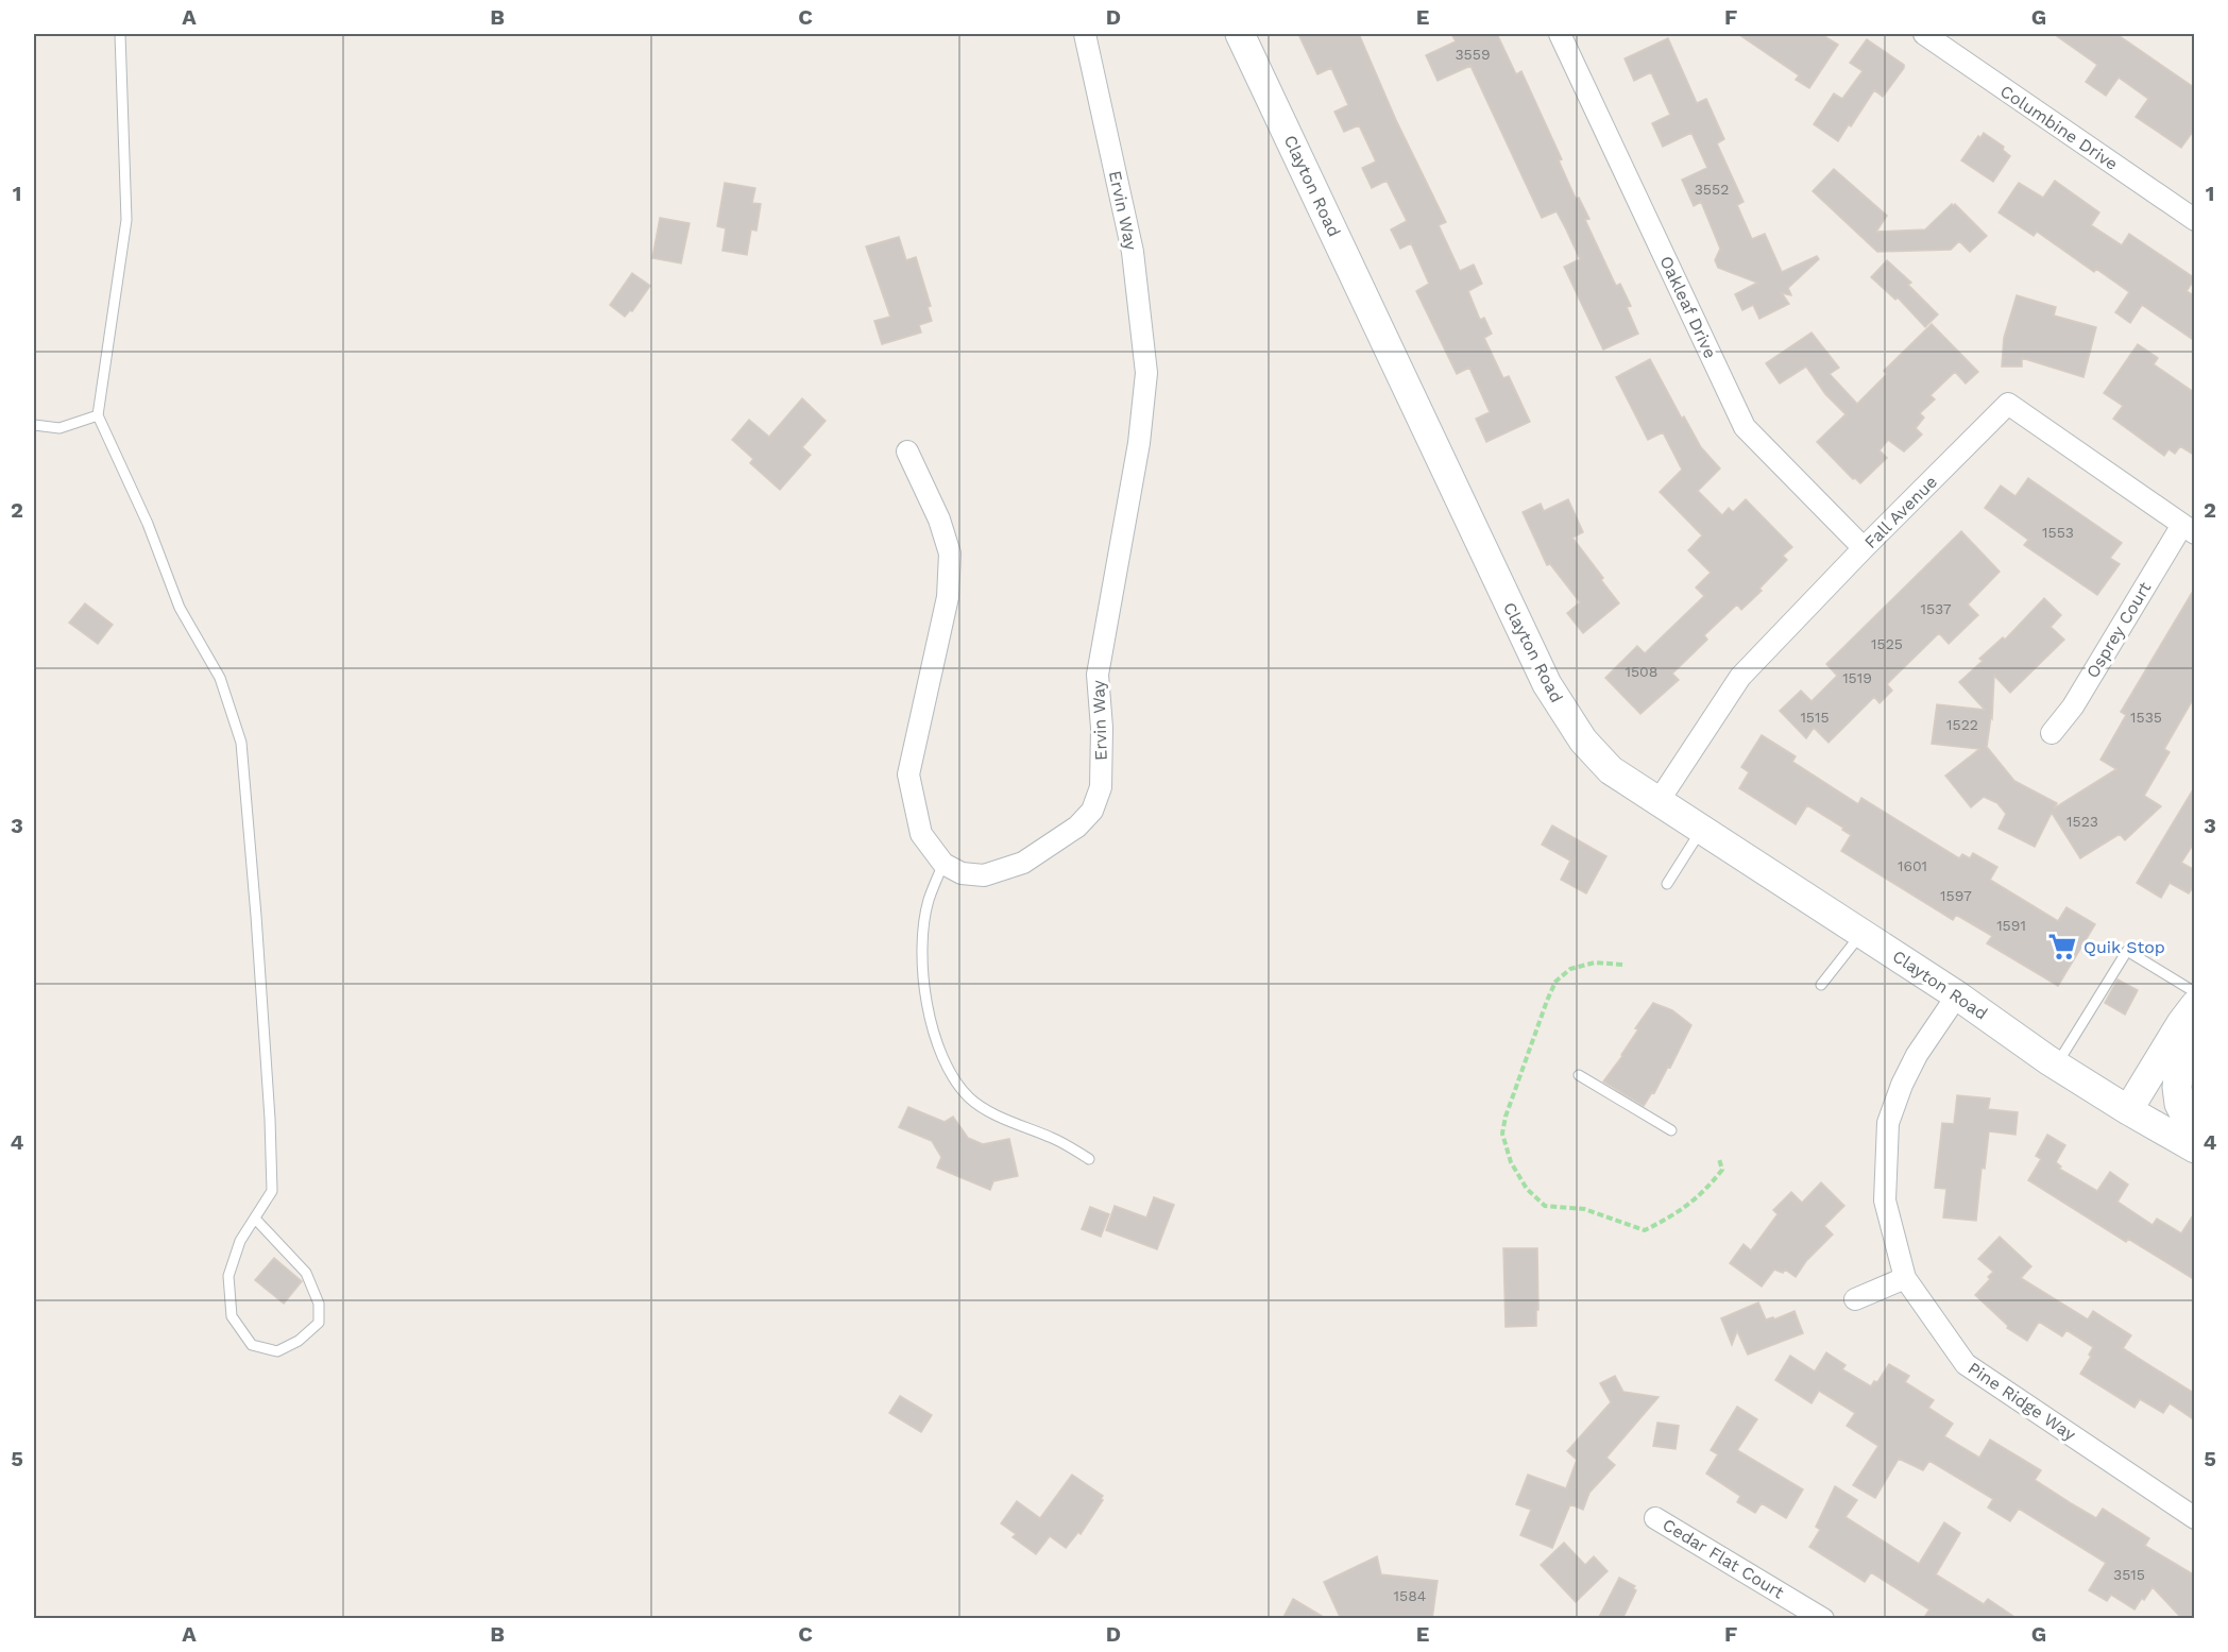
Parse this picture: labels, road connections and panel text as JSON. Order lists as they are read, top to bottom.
{
  "streets": {
    "street": [
      "Columbine Drive",
      "Clayton Road",
      "Ervin Way",
      "Oakleaf Drive",
      "Fall Avenue",
      "Osprey Court",
      "Pine Ridge Way",
      "Cedar Flat Court"
    ]
  },
  "crossings": [
    ["Clayton Road", "Fall Avenue"],
    ["Clayton Road", "Pine Ridge Way"],
    ["Oakleaf Drive", "Fall Avenue"],
    ["Fall Avenue", "Osprey Court"]
  ],
  "places": {
    "supermarket": ["Quik Stop"]
  },
  "house_numbers": [
    "3559",
    "3552",
    "1553",
    "1537",
    "1525",
    "1508",
    "1519",
    "1515",
    "1535",
    "1522",
    "1523",
    "1601",
    "1597",
    "1591",
    "3515",
    "1584"
  ],
  "grid": {
    "columns": [
      "A",
      "B",
      "C",
      "D",
      "E",
      "F",
      "G"
    ],
    "rows": [
      "1",
      "2",
      "3",
      "4",
      "5"
    ]
  }
}
